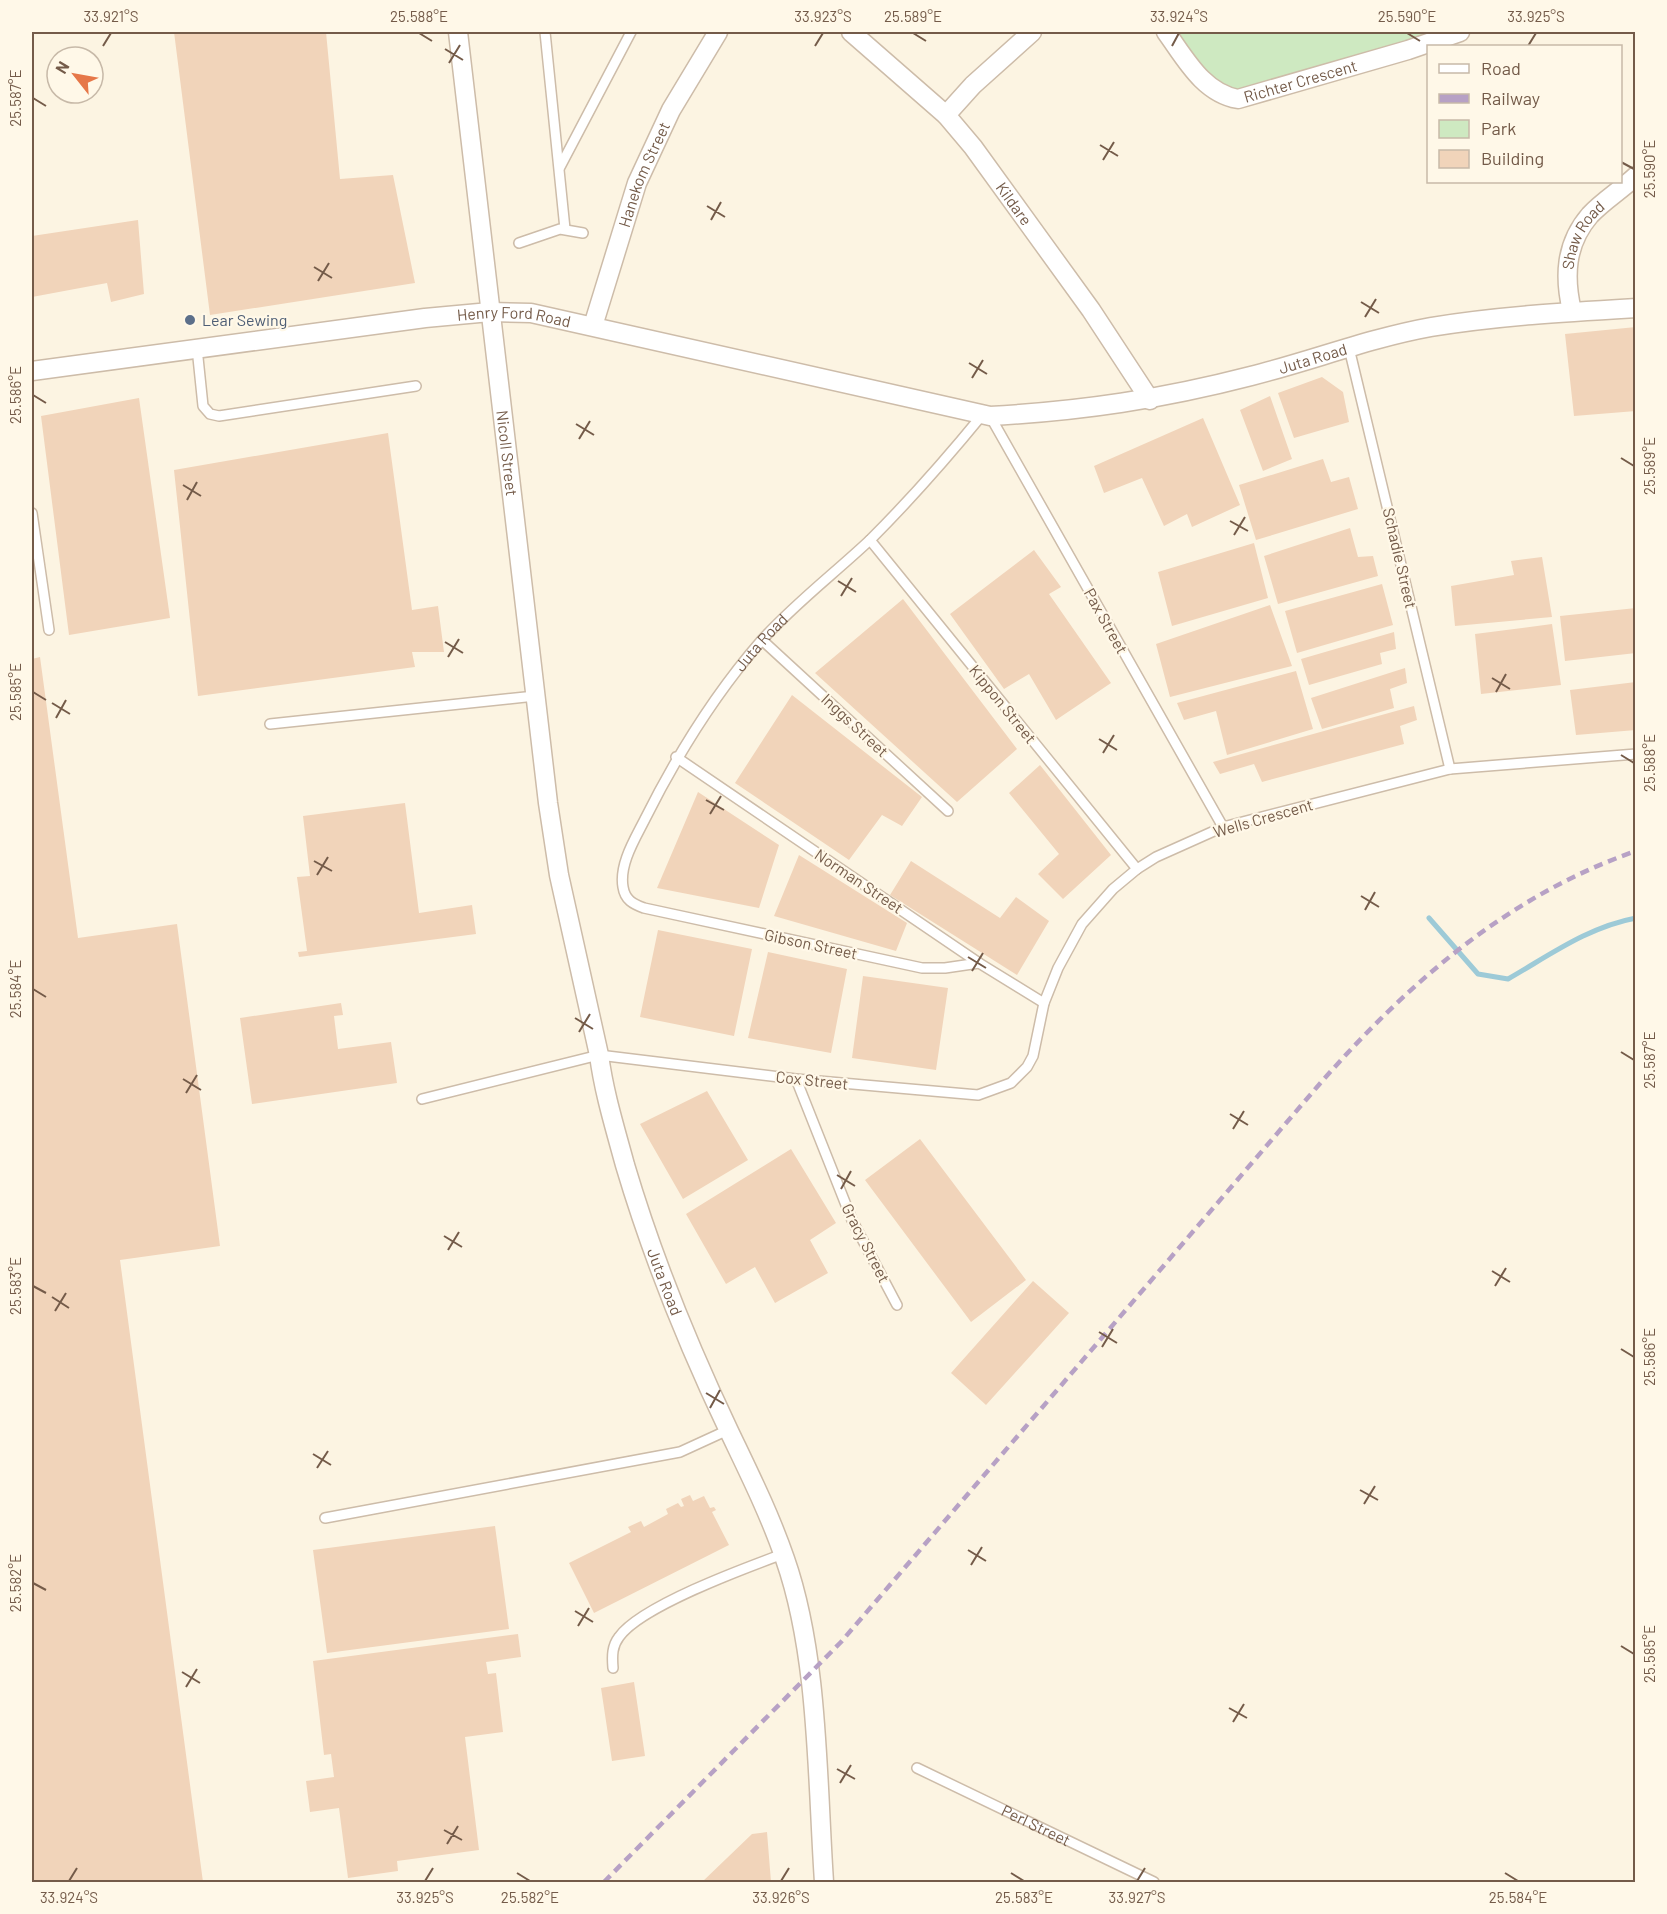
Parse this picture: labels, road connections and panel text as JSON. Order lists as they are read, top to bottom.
{
  "streets": {
    "street": [
      "Richter Crescent",
      "Hanekom Street",
      "Kildare",
      "Shaw Road",
      "Henry Ford Road",
      "Juta Road",
      "Nicoll Street"
    ],
    "lane": [
      "Schadie Street",
      "Pax Street",
      "Kippon Street",
      "Inggs Street",
      "Wells Crescent",
      "Norman Street",
      "Gibson Street",
      "Cox Street",
      "Gracy Street",
      "Perl Street"
    ]
  },
  "crossings": [
    ["Hanekom Street", "Henry Ford Road"],
    ["Kildare", "Juta Road"],
    ["Shaw Road", "Juta Road"],
    ["Henry Ford Road", "Juta Road"],
    ["Henry Ford Road", "Nicoll Street"],
    ["Henry Ford Road", "Pax Street"],
    ["Juta Road", "Nicoll Street"],
    ["Juta Road", "Schadie Street"],
    ["Juta Road", "Pax Street"],
    ["Juta Road", "Kippon Street"],
    ["Juta Road", "Inggs Street"],
    ["Juta Road", "Norman Street"],
    ["Juta Road", "Gibson Street"],
    ["Juta Road", "Cox Street"],
    ["Schadie Street", "Wells Crescent"],
    ["Pax Street", "Wells Crescent"],
    ["Kippon Street", "Wells Crescent"],
    ["Wells Crescent", "Norman Street"],
    ["Wells Crescent", "Cox Street"],
    ["Norman Street", "Gibson Street"],
    ["Cox Street", "Gracy Street"]
  ],
  "places": ["Lear Sewing"],
  "legend": [
    "Road",
    "Railway",
    "Park",
    "Building"
  ],
  "north": "top left",
  "coordinates": [
    "33.921°S",
    "25.588°E",
    "33.923°S",
    "25.589°E",
    "33.924°S",
    "25.590°E",
    "33.925°S",
    "25.587°E",
    "25.586°E",
    "25.585°E",
    "25.584°E",
    "25.583°E",
    "25.582°E",
    "33.926°S",
    "33.927°S"
  ]
}
